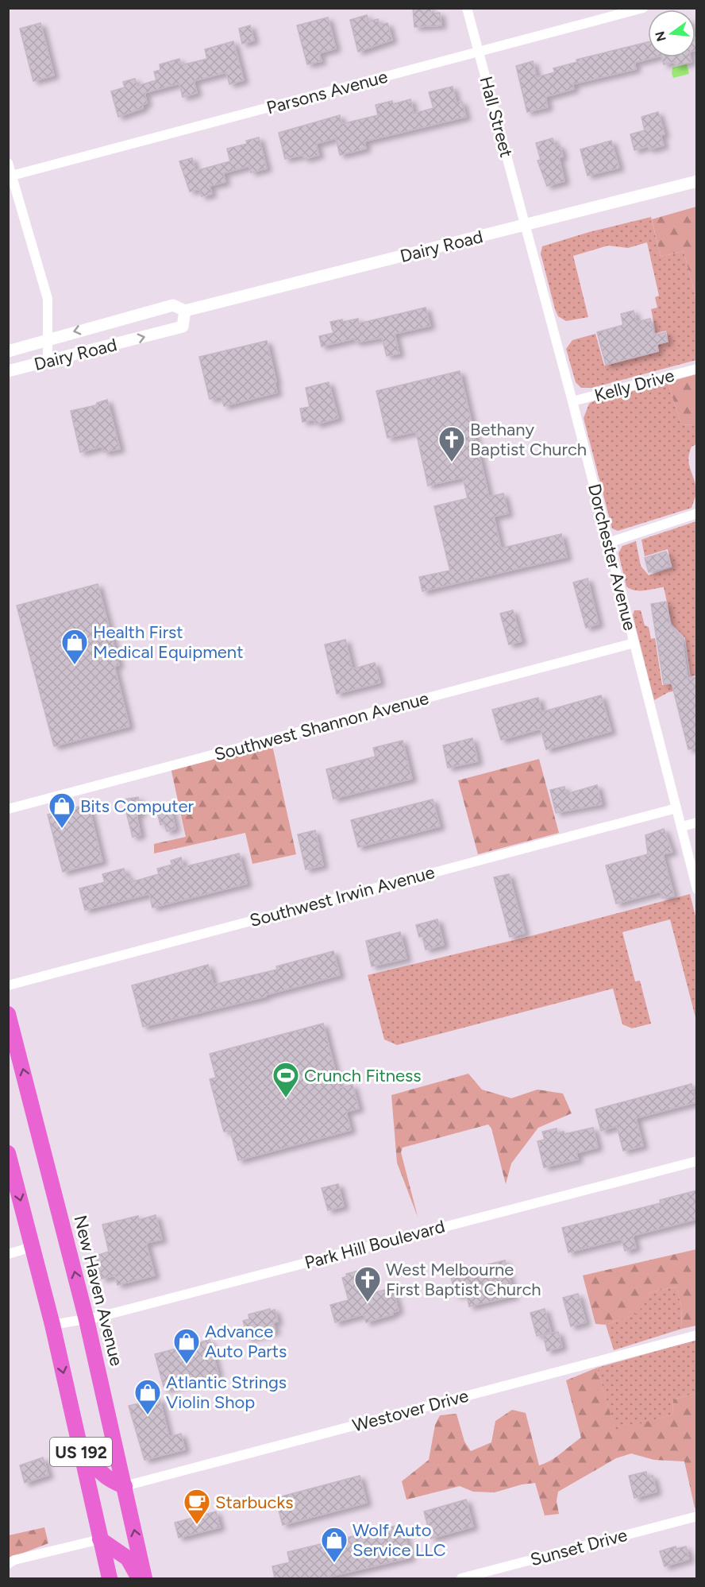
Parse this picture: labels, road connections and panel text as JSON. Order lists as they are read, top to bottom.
{
  "streets": {
    "main road": ["New Haven Avenue", "US 192"],
    "street": [
      "Parsons Avenue",
      "Hall Street",
      "Dairy Road",
      "Kelly Drive",
      "Dorchester Avenue",
      "Southwest Shannon Avenue",
      "Southwest Irwin Avenue",
      "Park Hill Boulevard",
      "Westover Drive",
      "Sunset Drive"
    ]
  },
  "crossings": [
    ["Parsons Avenue", "Hall Street"],
    ["Hall Street", "Dairy Road"],
    ["Hall Street", "Dorchester Avenue"],
    ["Dairy Road", "Dorchester Avenue"],
    ["Kelly Drive", "Dorchester Avenue"],
    ["Dorchester Avenue", "Southwest Shannon Avenue"],
    ["Dorchester Avenue", "Southwest Irwin Avenue"],
    ["Park Hill Boulevard", "New Haven Avenue"],
    ["Park Hill Boulevard", "US 192"],
    ["New Haven Avenue", "Westover Drive"]
  ],
  "places": {
    "church": ["Bethany Baptist Church", "West Melbourne First Baptist Church"],
    "shop": [
      "Health First Medical Equipment",
      "Bits Computer",
      "Advance Auto Parts",
      "Atlantic Strings Violin Shop",
      "Wolf Auto Service LLC"
    ],
    "sports": ["Crunch Fitness"],
    "cafe": ["Starbucks"]
  },
  "north": "left"
}
